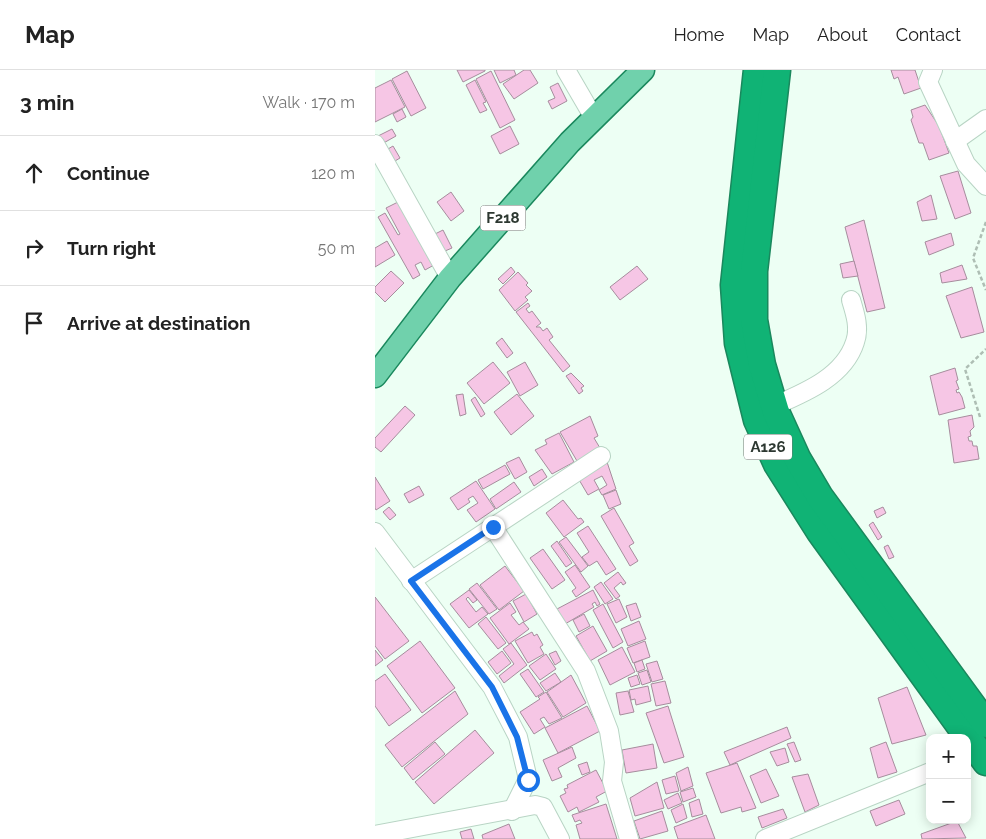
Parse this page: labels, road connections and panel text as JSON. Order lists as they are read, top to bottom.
{
  "streets": {
    "highway": ["A126"],
    "main road": ["F218"]
  },
  "page": {
    "header": "Map",
    "nav": [
      "Home",
      "Map",
      "About",
      "Contact"
    ],
    "heading": ["3 min", "Walk · 170 m"],
    "list": [
      ["Continue", "120 m"],
      ["Turn right", "50 m"],
      "Arrive at destination"
    ],
    "map_buttons": ["+", "−"]
  }
}
